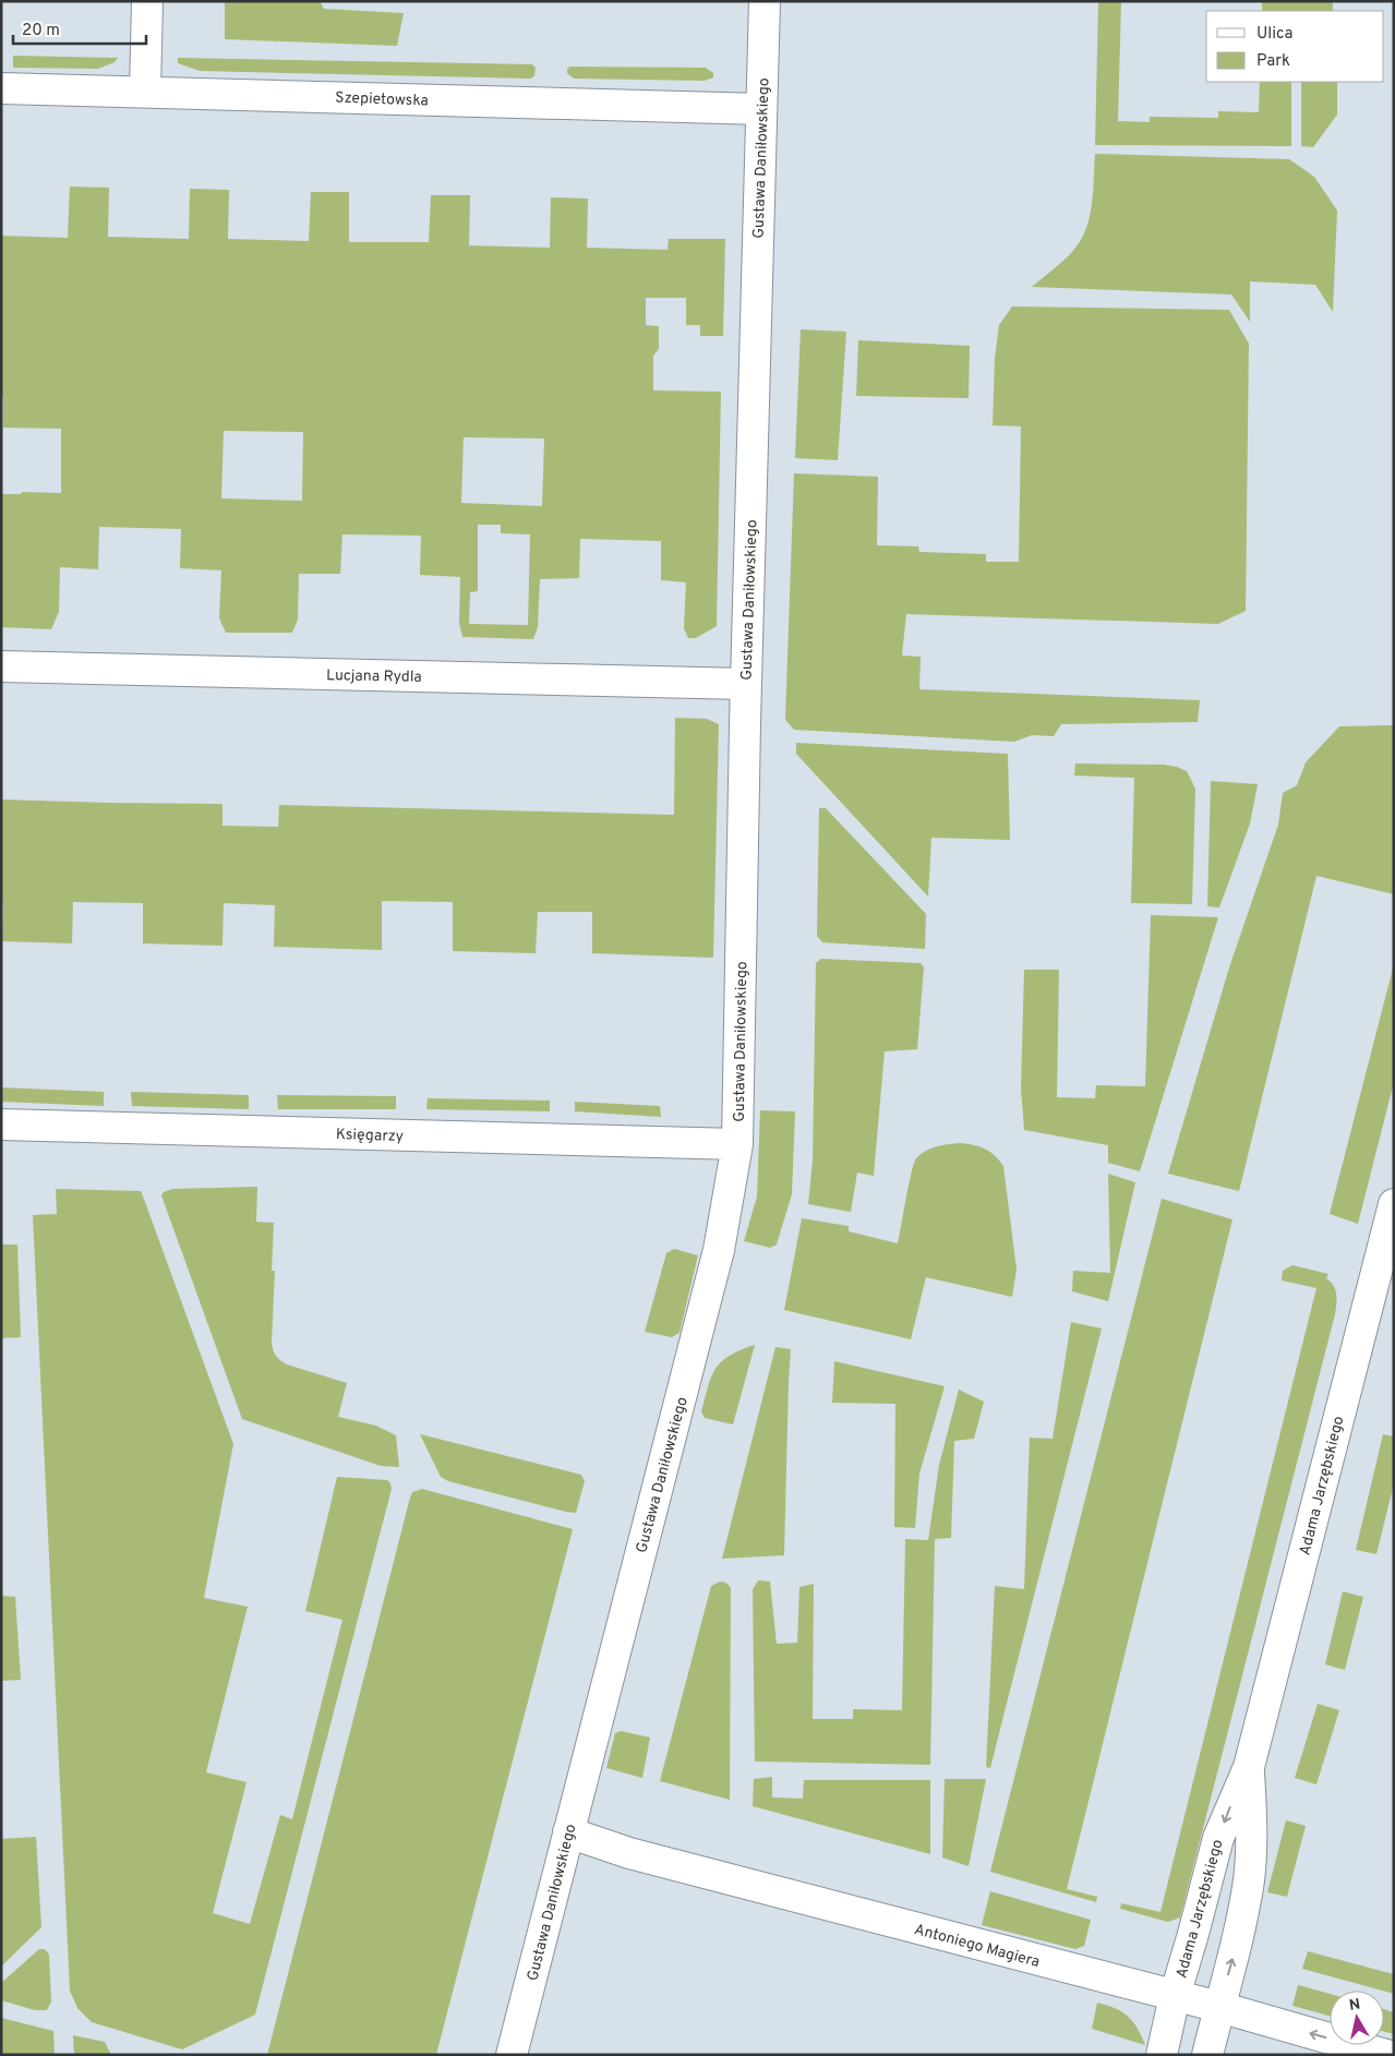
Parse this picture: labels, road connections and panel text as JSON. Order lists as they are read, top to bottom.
{
  "streets": {
    "street": [
      "Szepietowska",
      "Gustawa Daniłowskiego",
      "Lucjana Rydla",
      "Księgarzy",
      "Adama Jarzębskiego",
      "Antoniego Magiera"
    ]
  },
  "crossings": [
    ["Szepietowska", "Gustawa Daniłowskiego"],
    ["Gustawa Daniłowskiego", "Lucjana Rydla"],
    ["Gustawa Daniłowskiego", "Księgarzy"],
    ["Gustawa Daniłowskiego", "Antoniego Magiera"],
    ["Adama Jarzębskiego", "Antoniego Magiera"]
  ],
  "legend": ["Ulica", "Park"],
  "scale_bar": "20 m",
  "north": "top"
}
